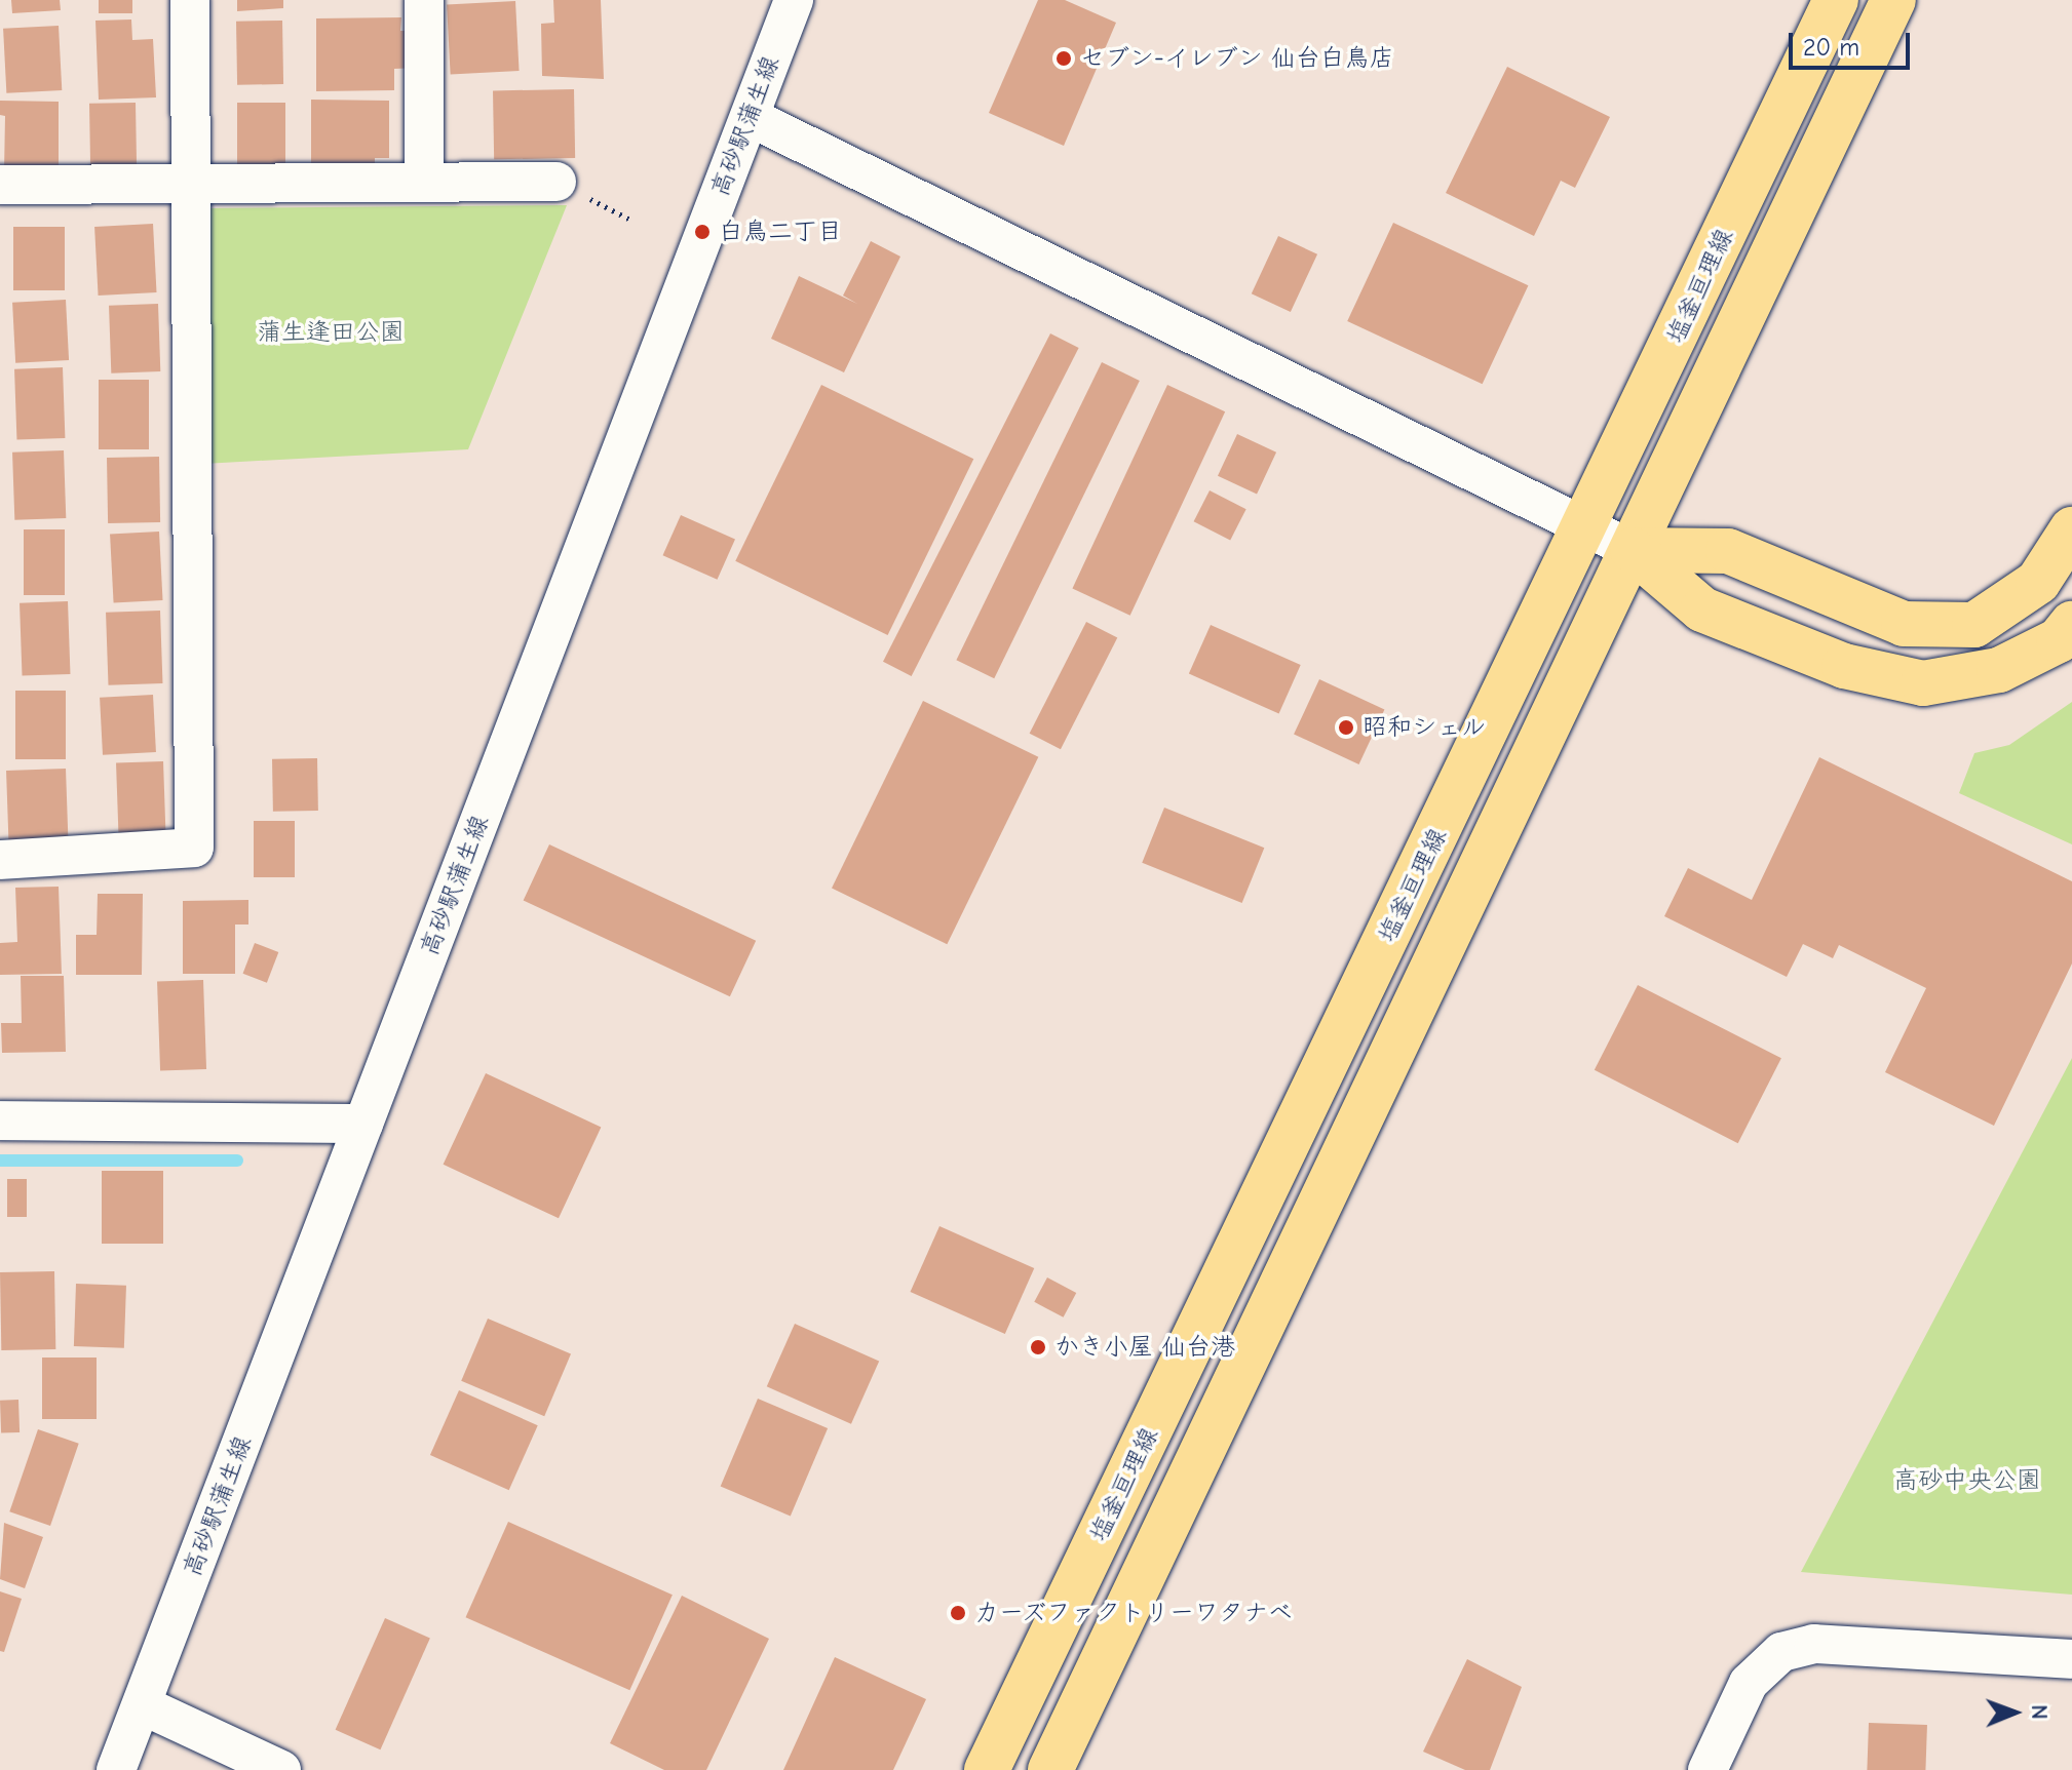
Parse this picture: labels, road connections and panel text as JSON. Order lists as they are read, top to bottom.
{
  "streets": {
    "main road": ["塩釜亘理線"],
    "street": ["高砂駅蒲生線"]
  },
  "parks": ["蒲生逢田公園", "高砂中央公園"],
  "places": [
    "セブン-イレブン 仙台白鳥店",
    "白鳥二丁目",
    "昭和シェル",
    "かき小屋 仙台港",
    "カーズファクトリーワタナベ"
  ],
  "scale_bar": "20 m",
  "north": "right"
}
